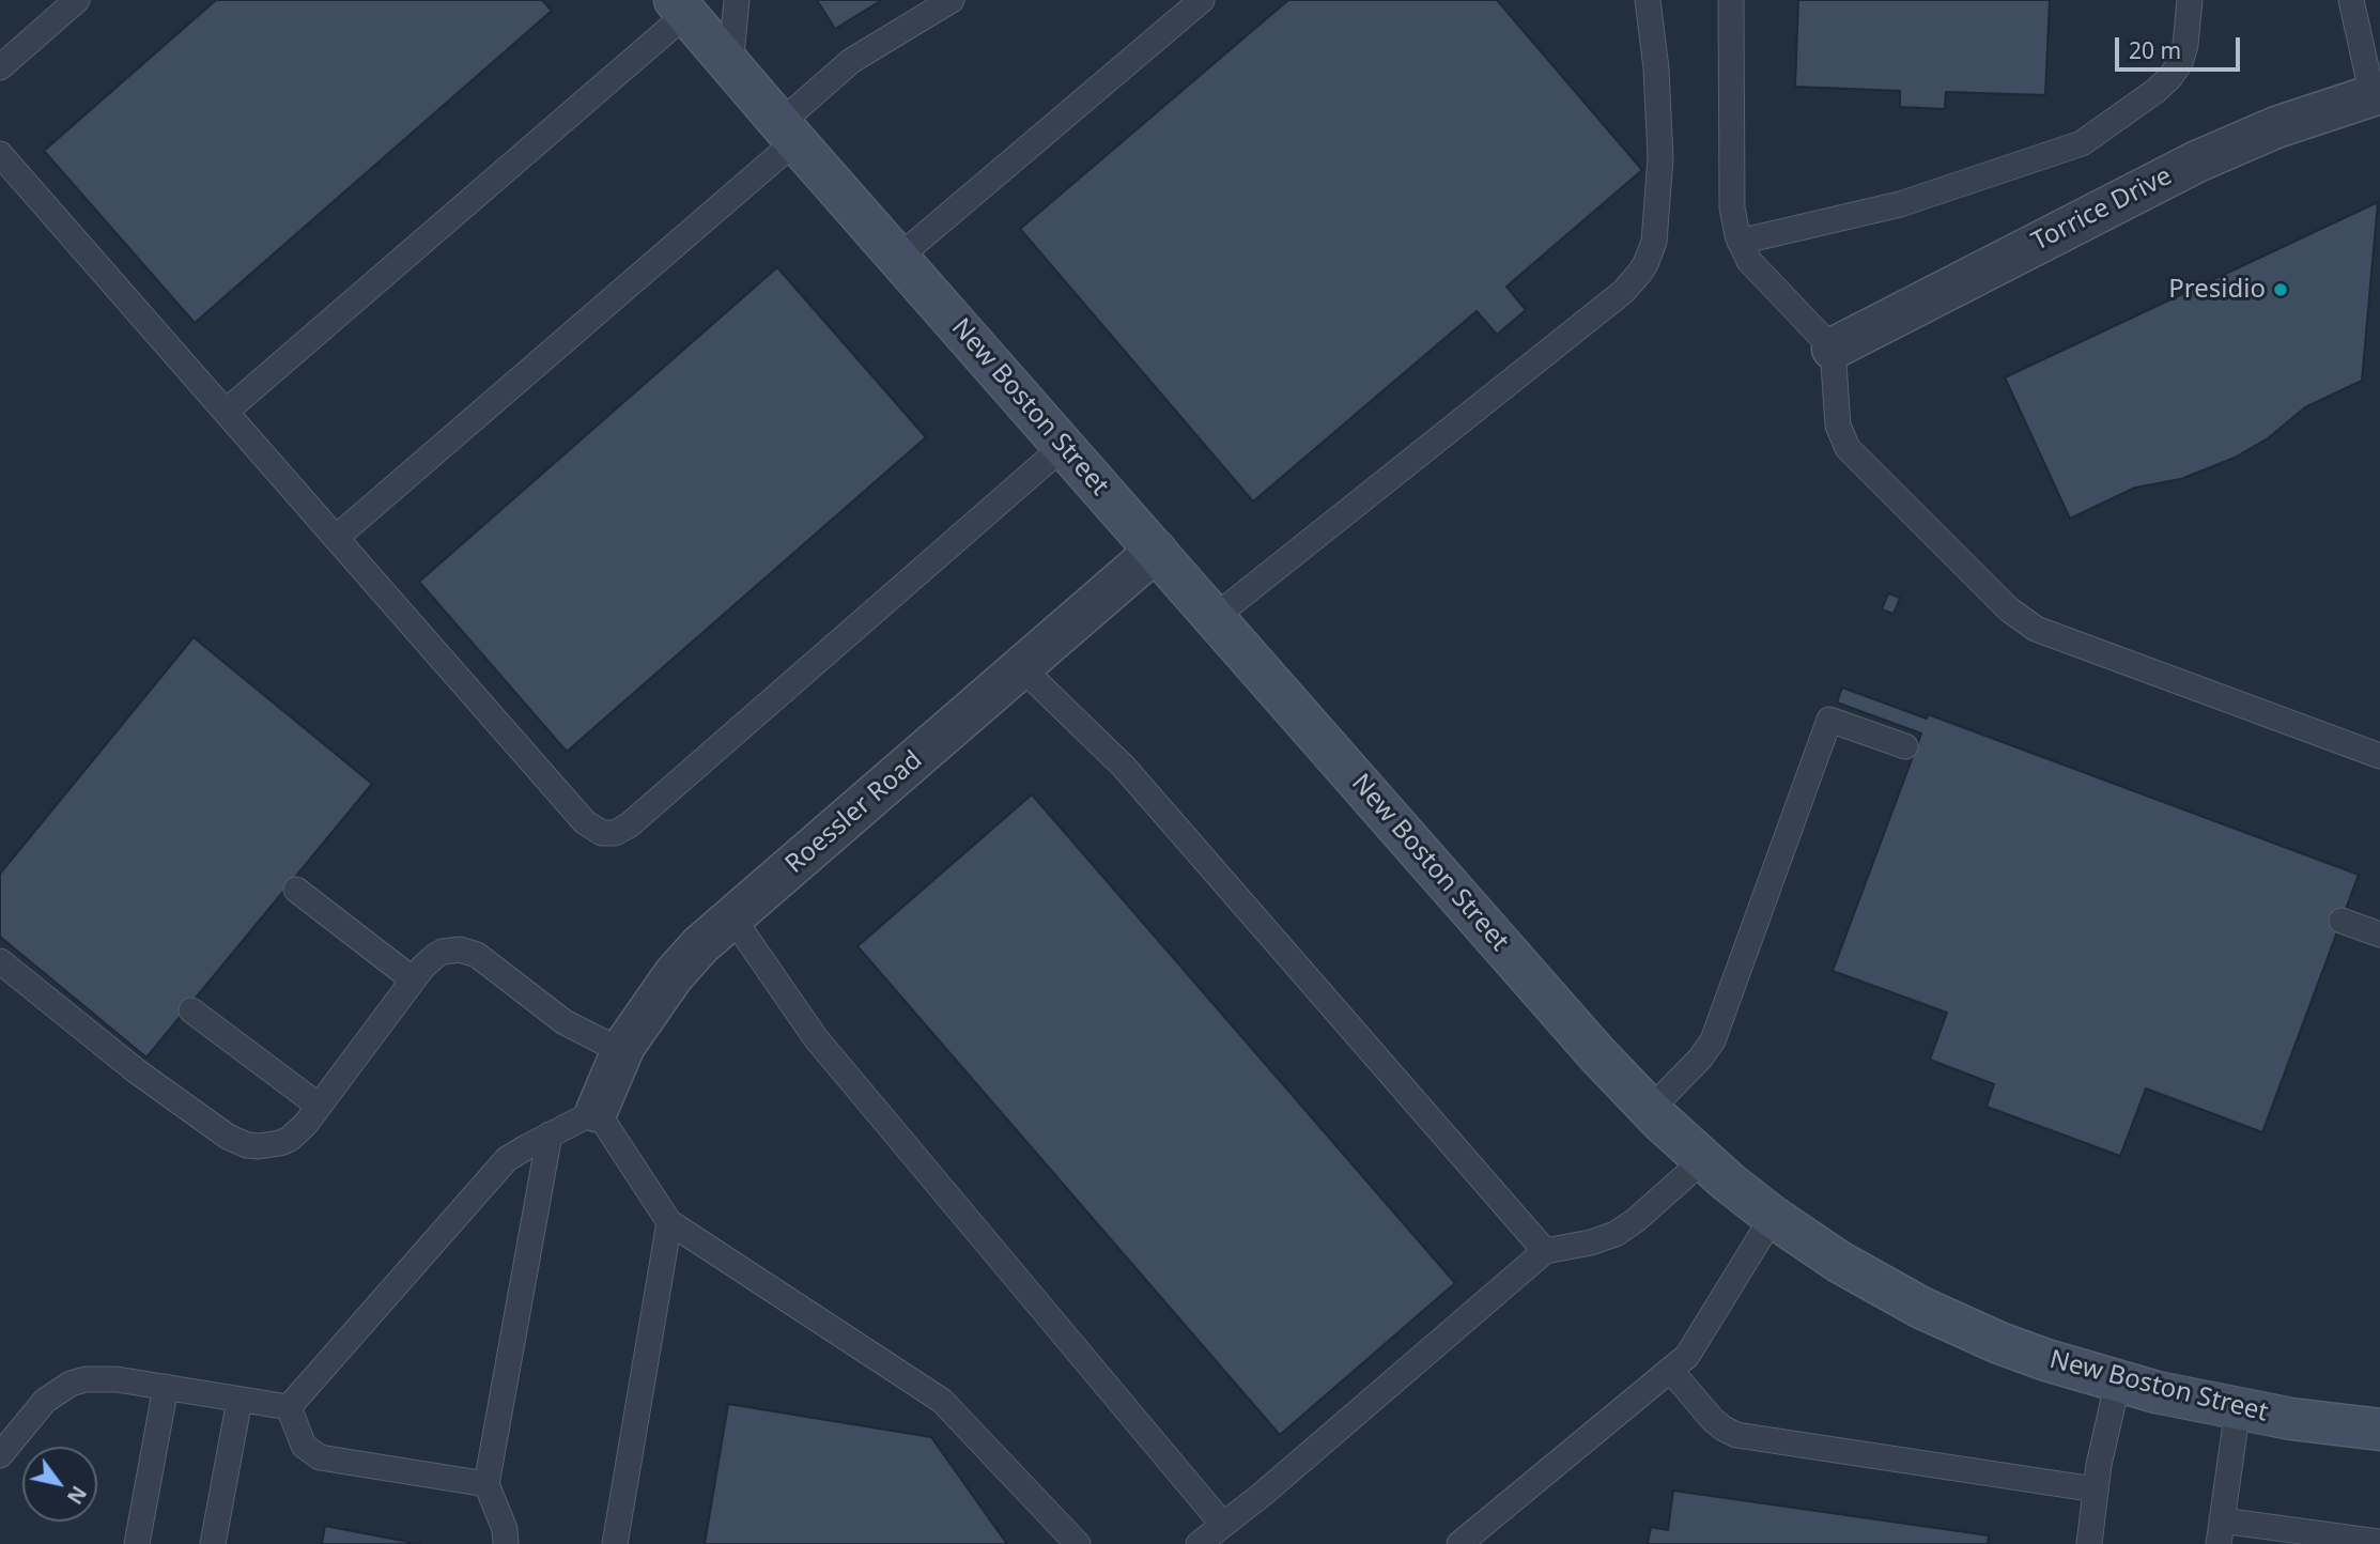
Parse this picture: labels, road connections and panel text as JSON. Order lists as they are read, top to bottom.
{
  "streets": {
    "main road": ["New Boston Street"],
    "street": ["Torrice Drive", "Roessler Road"]
  },
  "crossings": [
    ["New Boston Street", "Roessler Road"]
  ],
  "places": ["Presidio"],
  "scale_bar": "20 m",
  "north": "bottom right"
}
